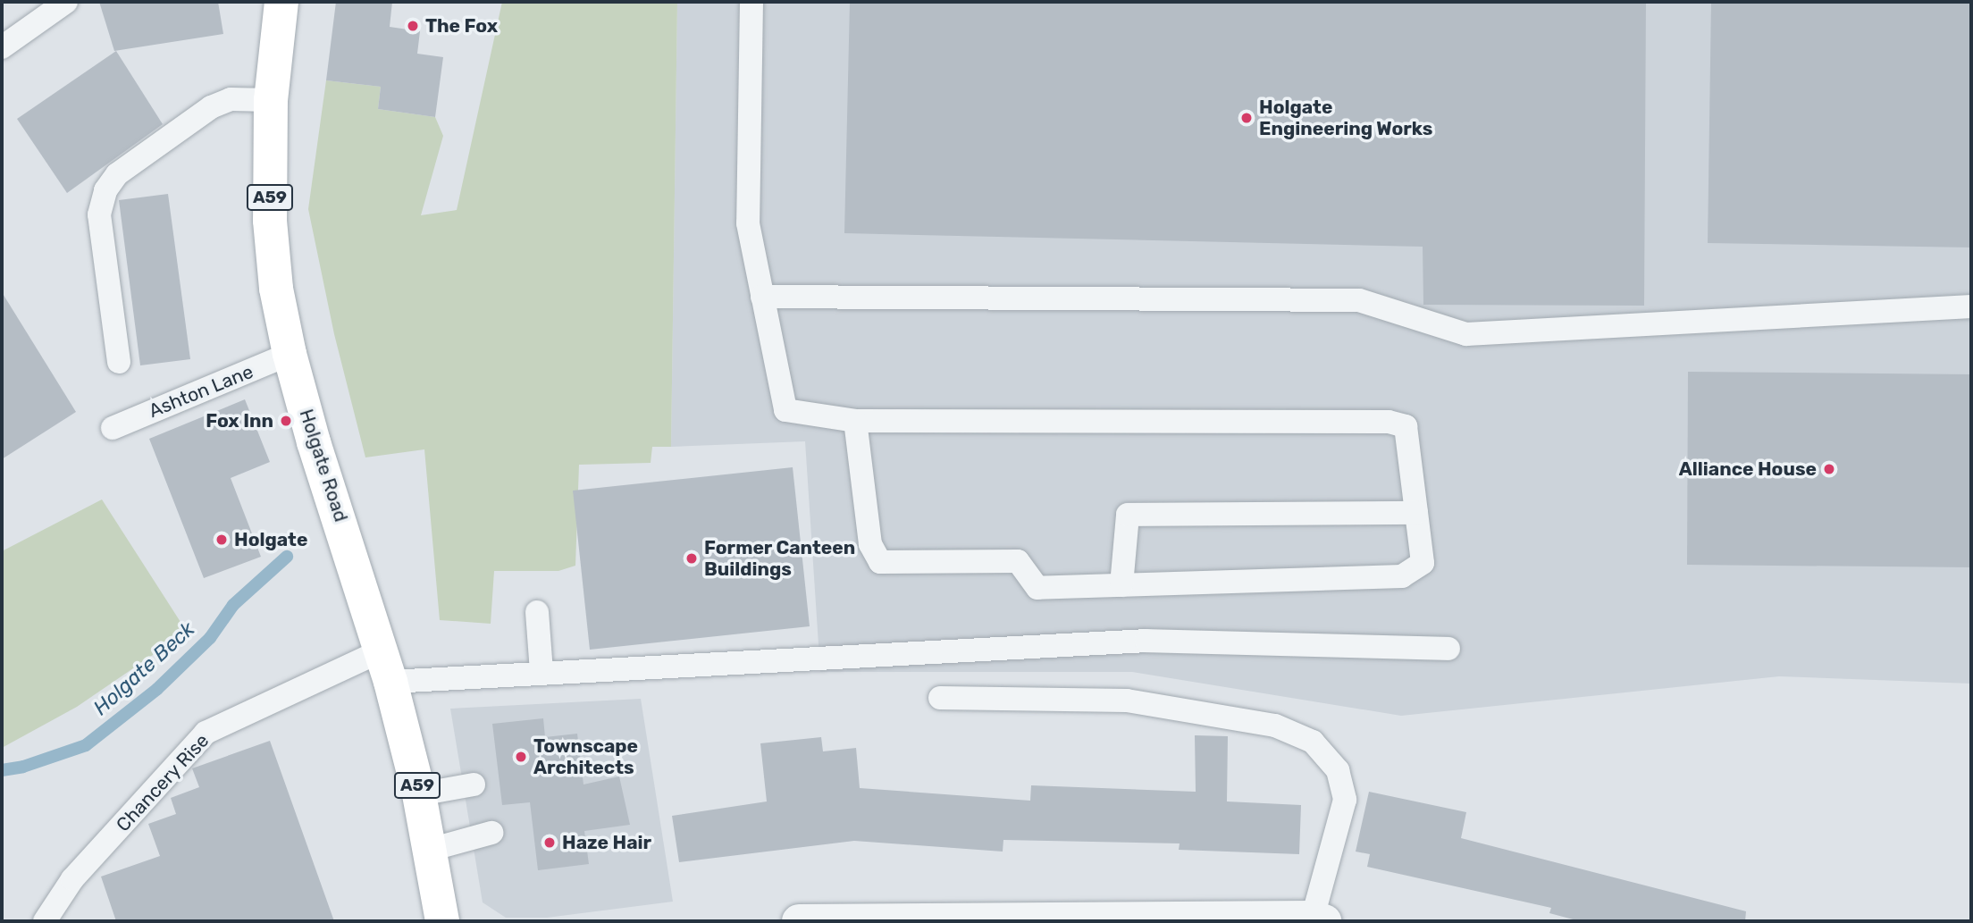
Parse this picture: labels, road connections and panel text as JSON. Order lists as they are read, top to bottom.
{
  "streets": {
    "main road": ["A59", "Holgate Road"],
    "lane": ["Ashton Lane", "Chancery Rise"]
  },
  "crossings": [
    ["Ashton Lane", "Holgate Road"],
    ["Holgate Road", "Chancery Rise"]
  ],
  "water": ["Holgate Beck"],
  "places": [
    "The Fox",
    "Holgate Engineering Works",
    "Fox Inn",
    "Alliance House",
    "Holgate",
    "Former Canteen Buildings",
    "Townscape Architects",
    "Haze Hair"
  ]
}
